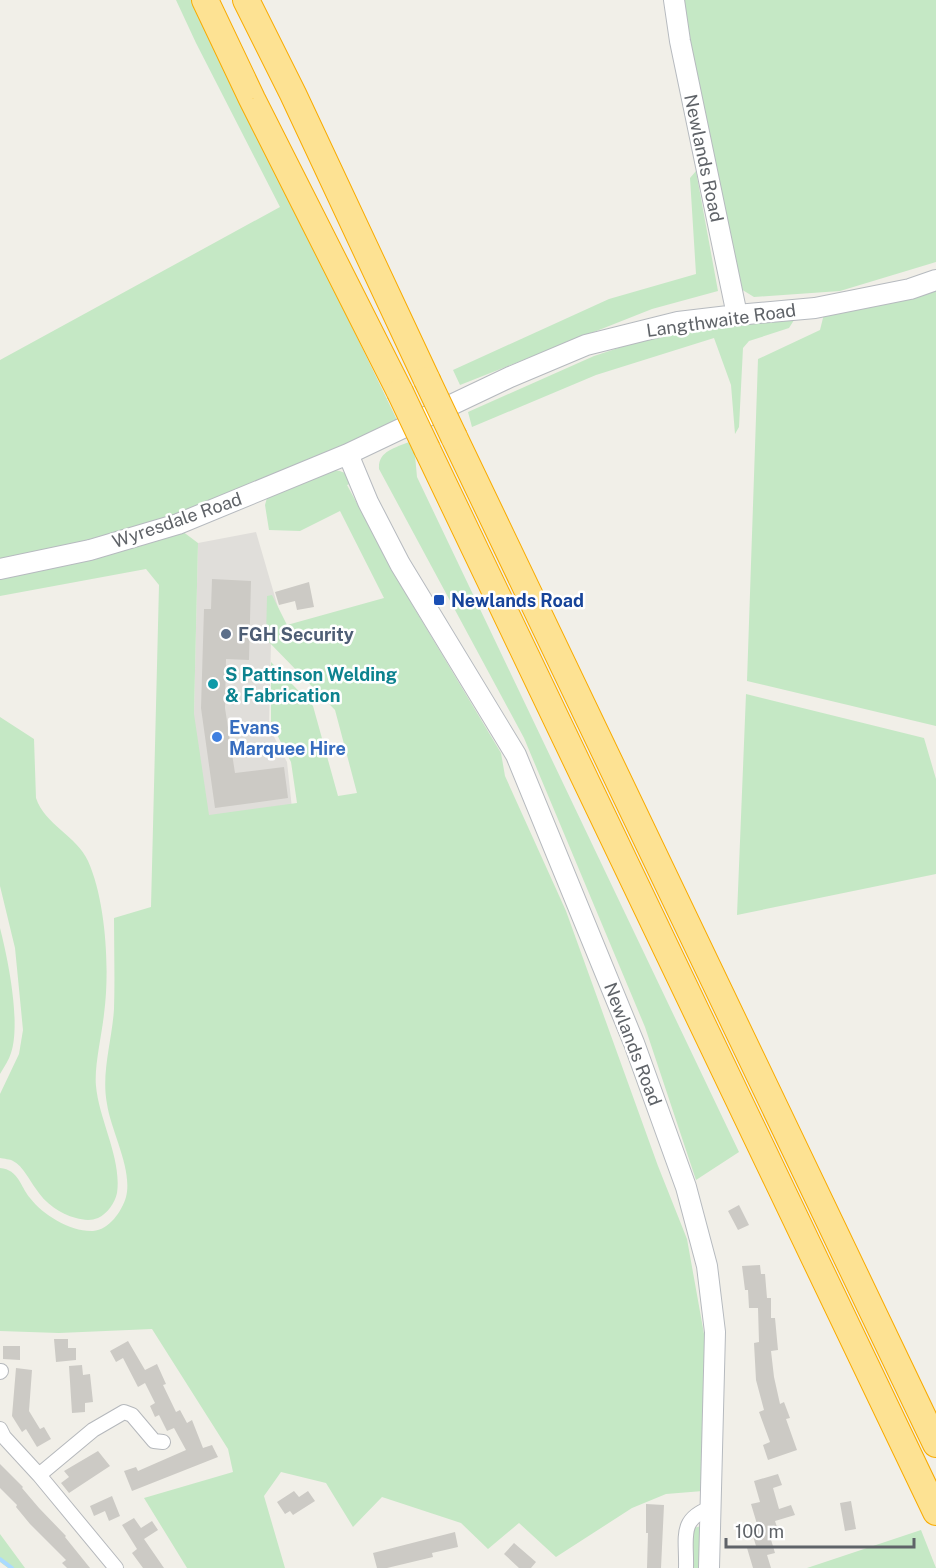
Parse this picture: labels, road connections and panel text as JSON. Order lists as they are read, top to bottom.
{
  "streets": {
    "street": ["Newlands Road", "Langthwaite Road", "Wyresdale Road"]
  },
  "crossings": [
    ["Newlands Road", "Langthwaite Road"],
    ["Newlands Road", "Wyresdale Road"],
    ["Langthwaite Road", "Wyresdale Road"]
  ],
  "places": {
    "transit": ["Newlands Road"],
    "other": ["FGH Security", "S Pattinson Welding & Fabrication", "Evans Marquee Hire"]
  },
  "scale_bar": "100 m"
}
